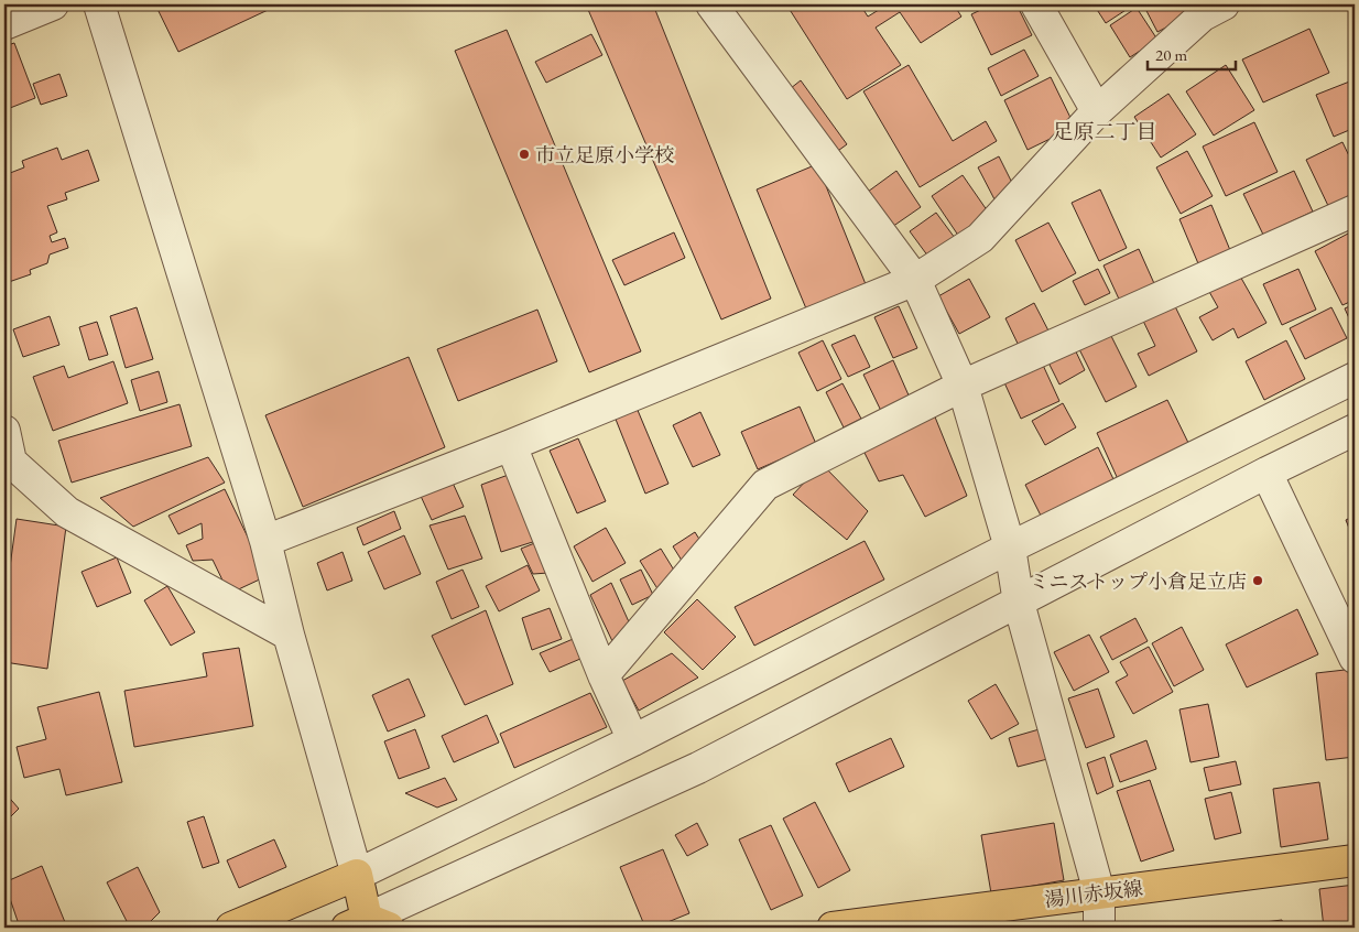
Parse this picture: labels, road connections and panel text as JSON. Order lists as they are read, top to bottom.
{
  "streets": {
    "main road": ["湯川赤坂線"]
  },
  "districts": ["足原二丁目"],
  "places": ["市立足原小学校", "ミニストップ小倉足立店"],
  "scale_bar": "20 m"
}
